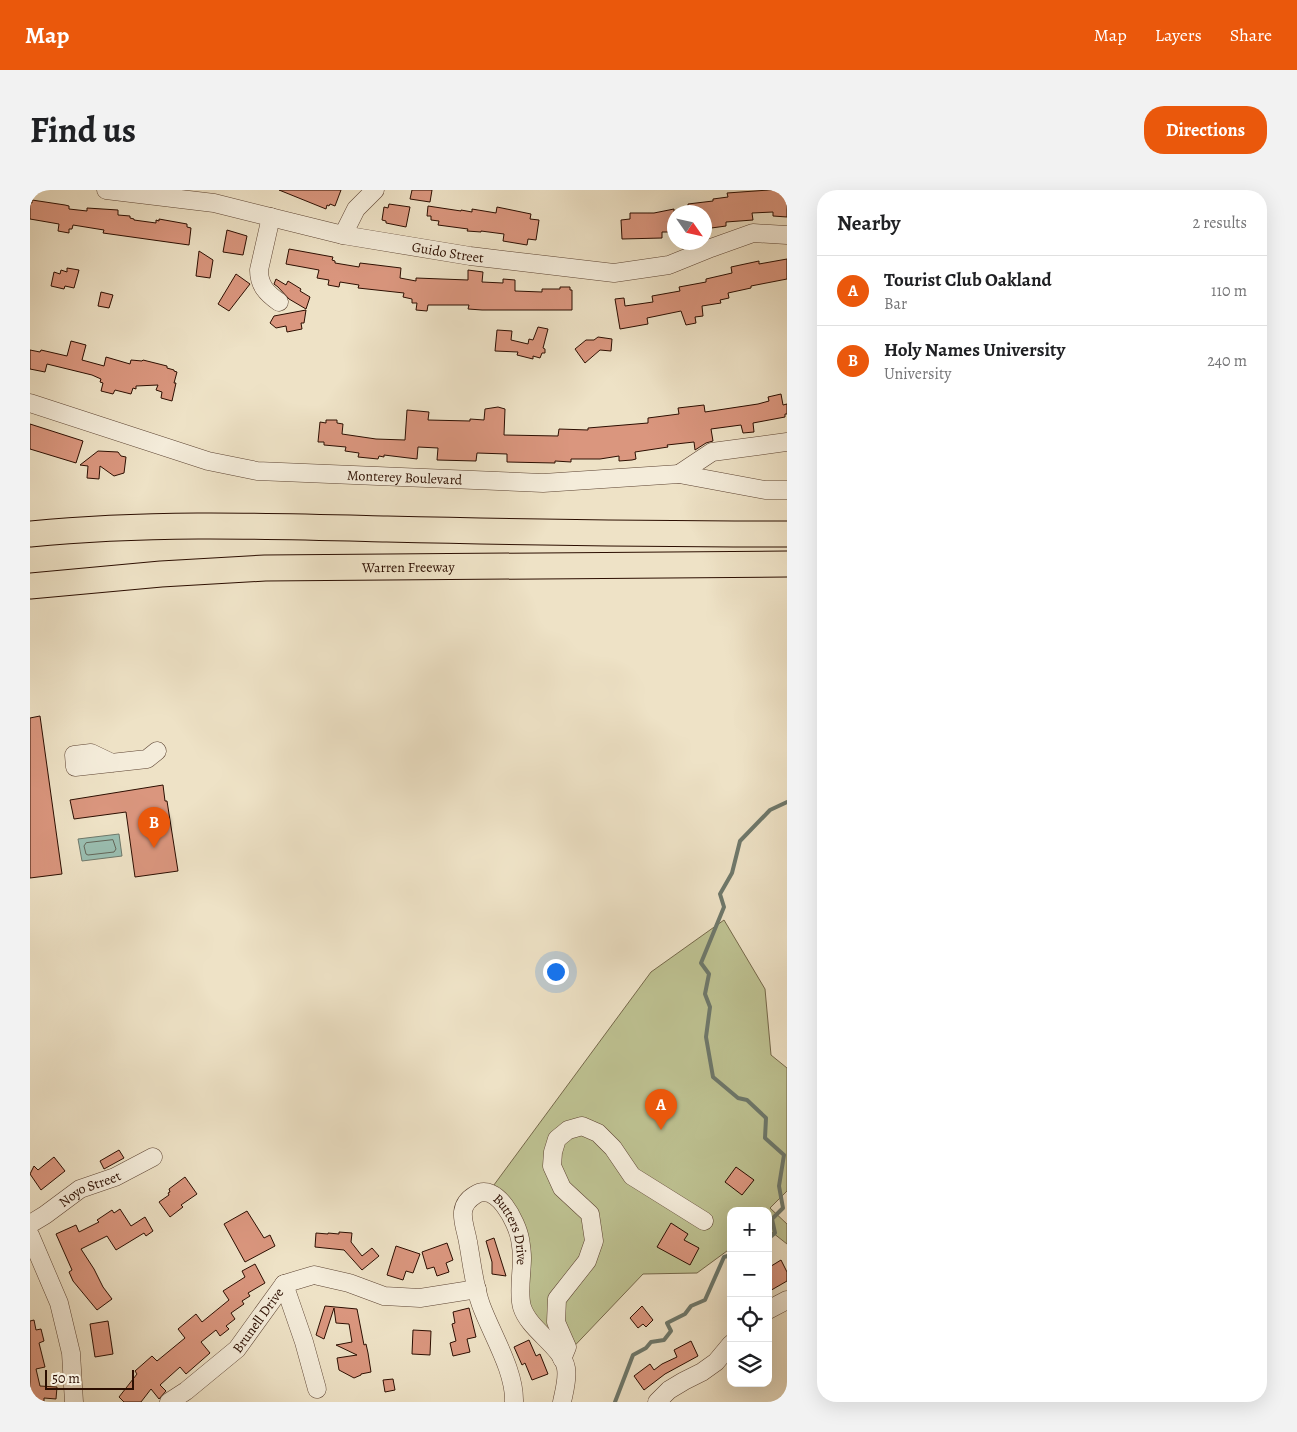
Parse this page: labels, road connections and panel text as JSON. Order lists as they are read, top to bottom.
{
  "streets": {
    "highway": ["Warren Freeway"],
    "street": [
      "Guido Street",
      "Monterey Boulevard",
      "Noyo Street",
      "Butters Drive",
      "Brunell Drive"
    ]
  },
  "crossings": [
    ["Butters Drive", "Brunell Drive"]
  ],
  "scale_bar": "50 m",
  "north": "bottom right",
  "page": {
    "header": "Map",
    "nav": ["Map", "Layers", "Share"],
    "title": "Find us",
    "buttons": "Directions",
    "heading": ["Nearby", "2 results"],
    "list": [
      {
        "mark": "A",
        "name": "Tourist Club Oakland",
        "note": "Bar",
        "value": "110 m"
      },
      {
        "mark": "B",
        "name": "Holy Names University",
        "note": "University",
        "value": "240 m"
      }
    ],
    "pins": ["B", "A"],
    "map_buttons": ["+", "−"],
    "scale": "50 m"
  }
}
